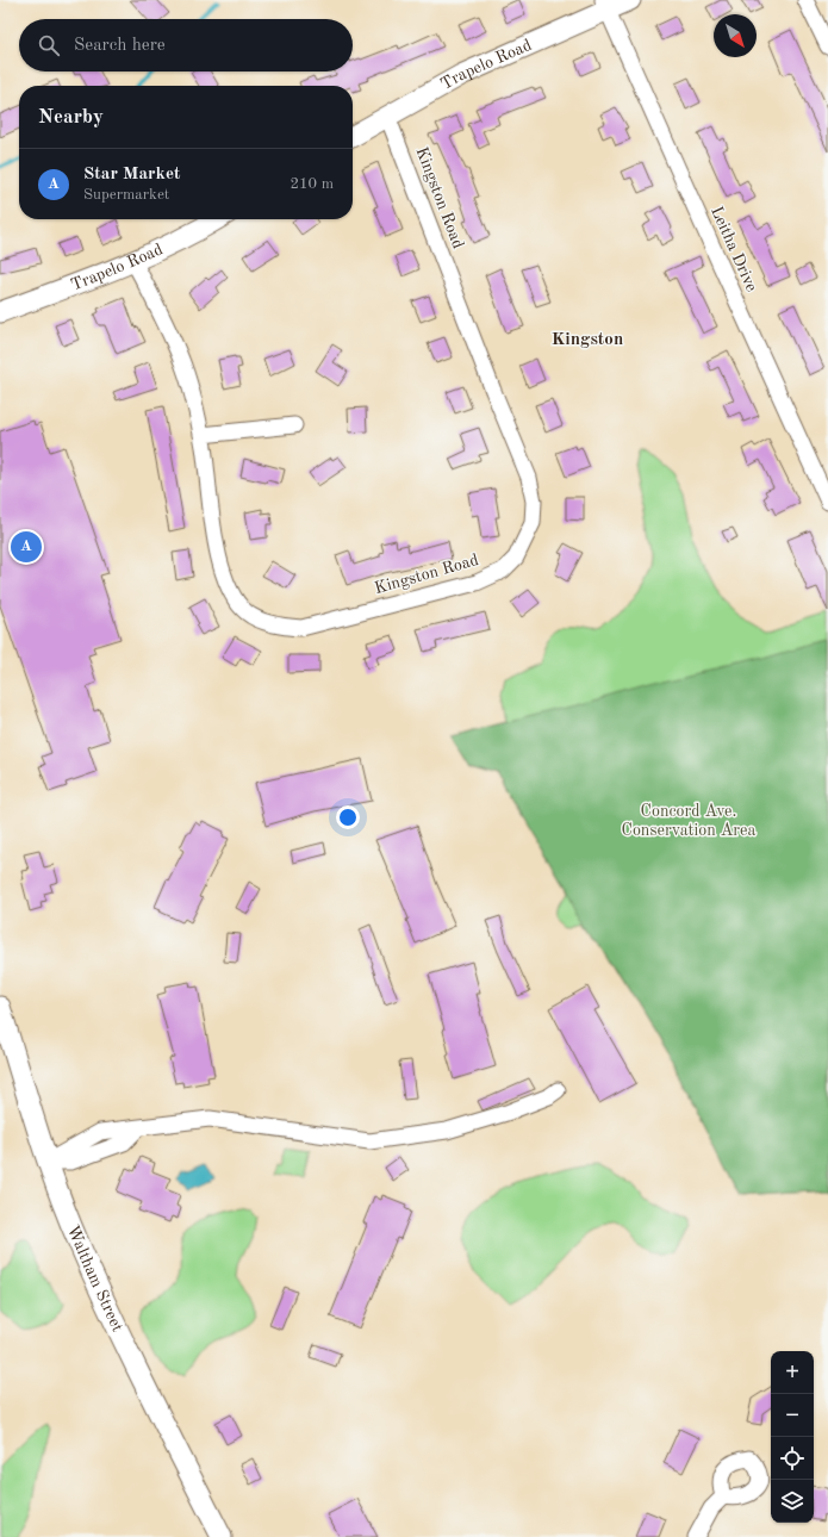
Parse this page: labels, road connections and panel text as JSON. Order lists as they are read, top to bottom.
{
  "streets": {
    "main road": ["Trapelo Road", "Waltham Street"],
    "street": ["Kingston Road", "Leitha Drive"]
  },
  "crossings": [
    ["Trapelo Road", "Kingston Road"],
    ["Trapelo Road", "Leitha Drive"]
  ],
  "districts": ["Kingston"],
  "parks": ["Concord Ave. Conservation Area"],
  "north": "bottom right",
  "page": {
    "search": "Search here",
    "heading": "Nearby",
    "list": [
      {
        "mark": "A",
        "name": "Star Market",
        "note": "Supermarket",
        "value": "210 m"
      }
    ],
    "pins": "A",
    "map_buttons": ["+", "−"]
  }
}
